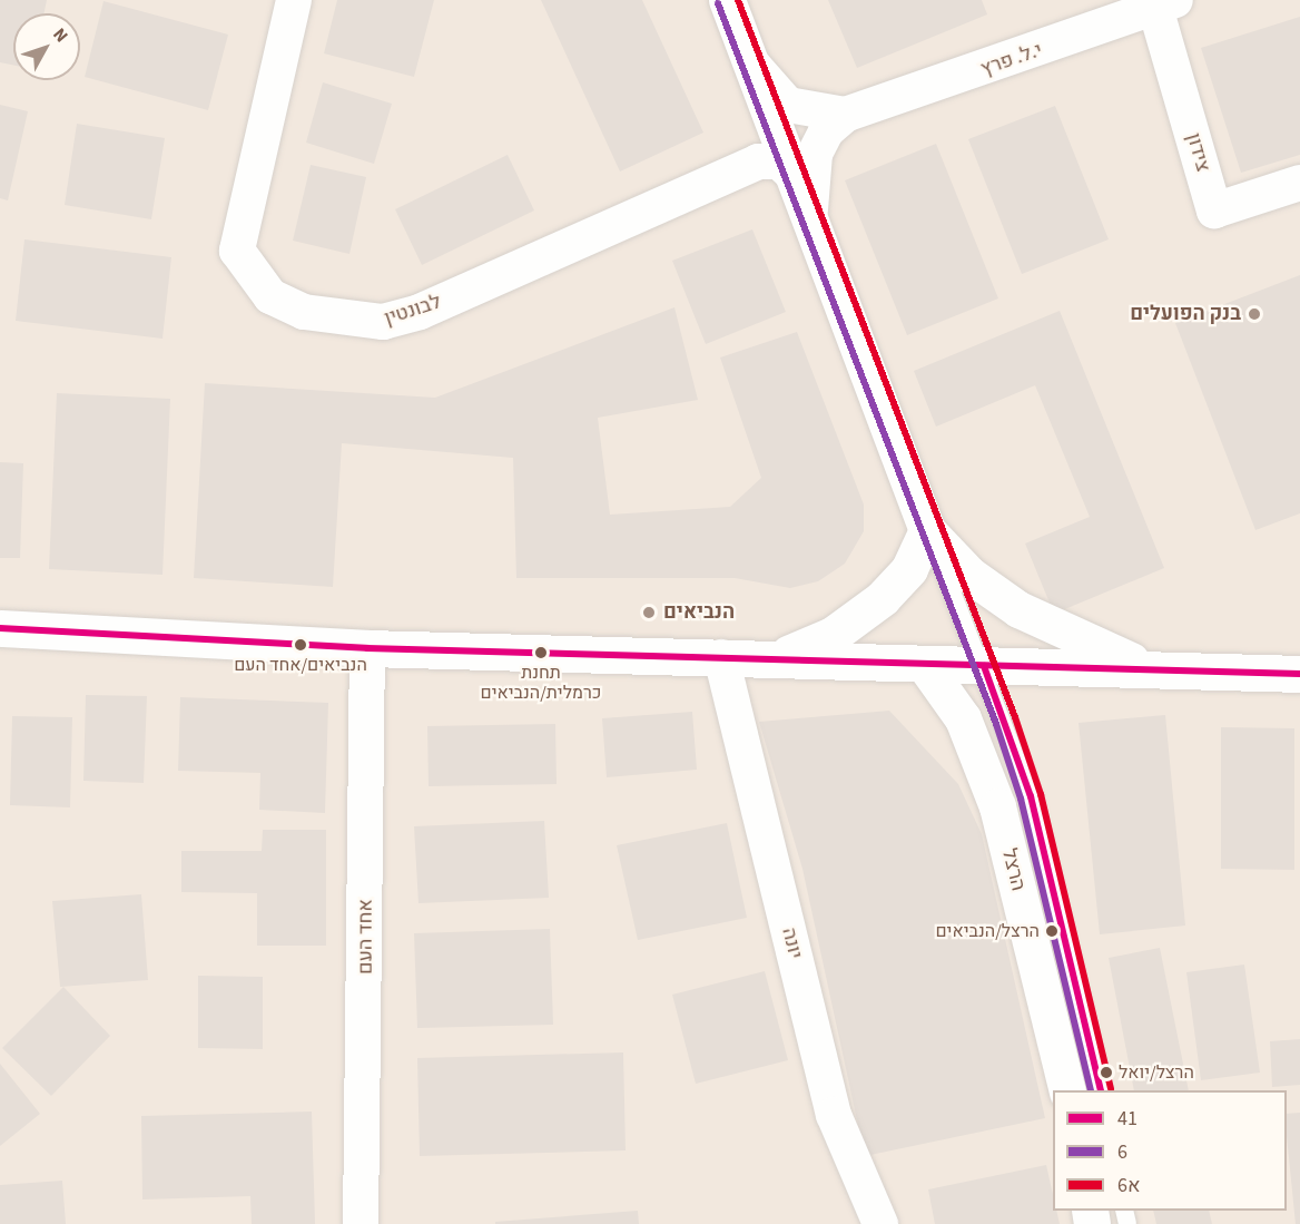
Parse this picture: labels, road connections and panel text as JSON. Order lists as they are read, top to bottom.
{
  "streets": {
    "street": [
      "י.ל. פרץ",
      "צידון",
      "לבונטין",
      "הרצל",
      "אחד העם",
      "יונה"
    ]
  },
  "crossings": [
    ["י.ל. פרץ", "צידון"]
  ],
  "places": [
    "בנק הפועלים",
    "הנביאים",
    "הנביאים/אחד העם",
    "תחנת כרמלית/הנביאים",
    "הרצל/הנביאים",
    "הרצל/יואל"
  ],
  "lines": ["transit line 6א", "transit line 6", "transit line 41"],
  "legend": ["41", "6", "6א"],
  "north": "top right"
}
